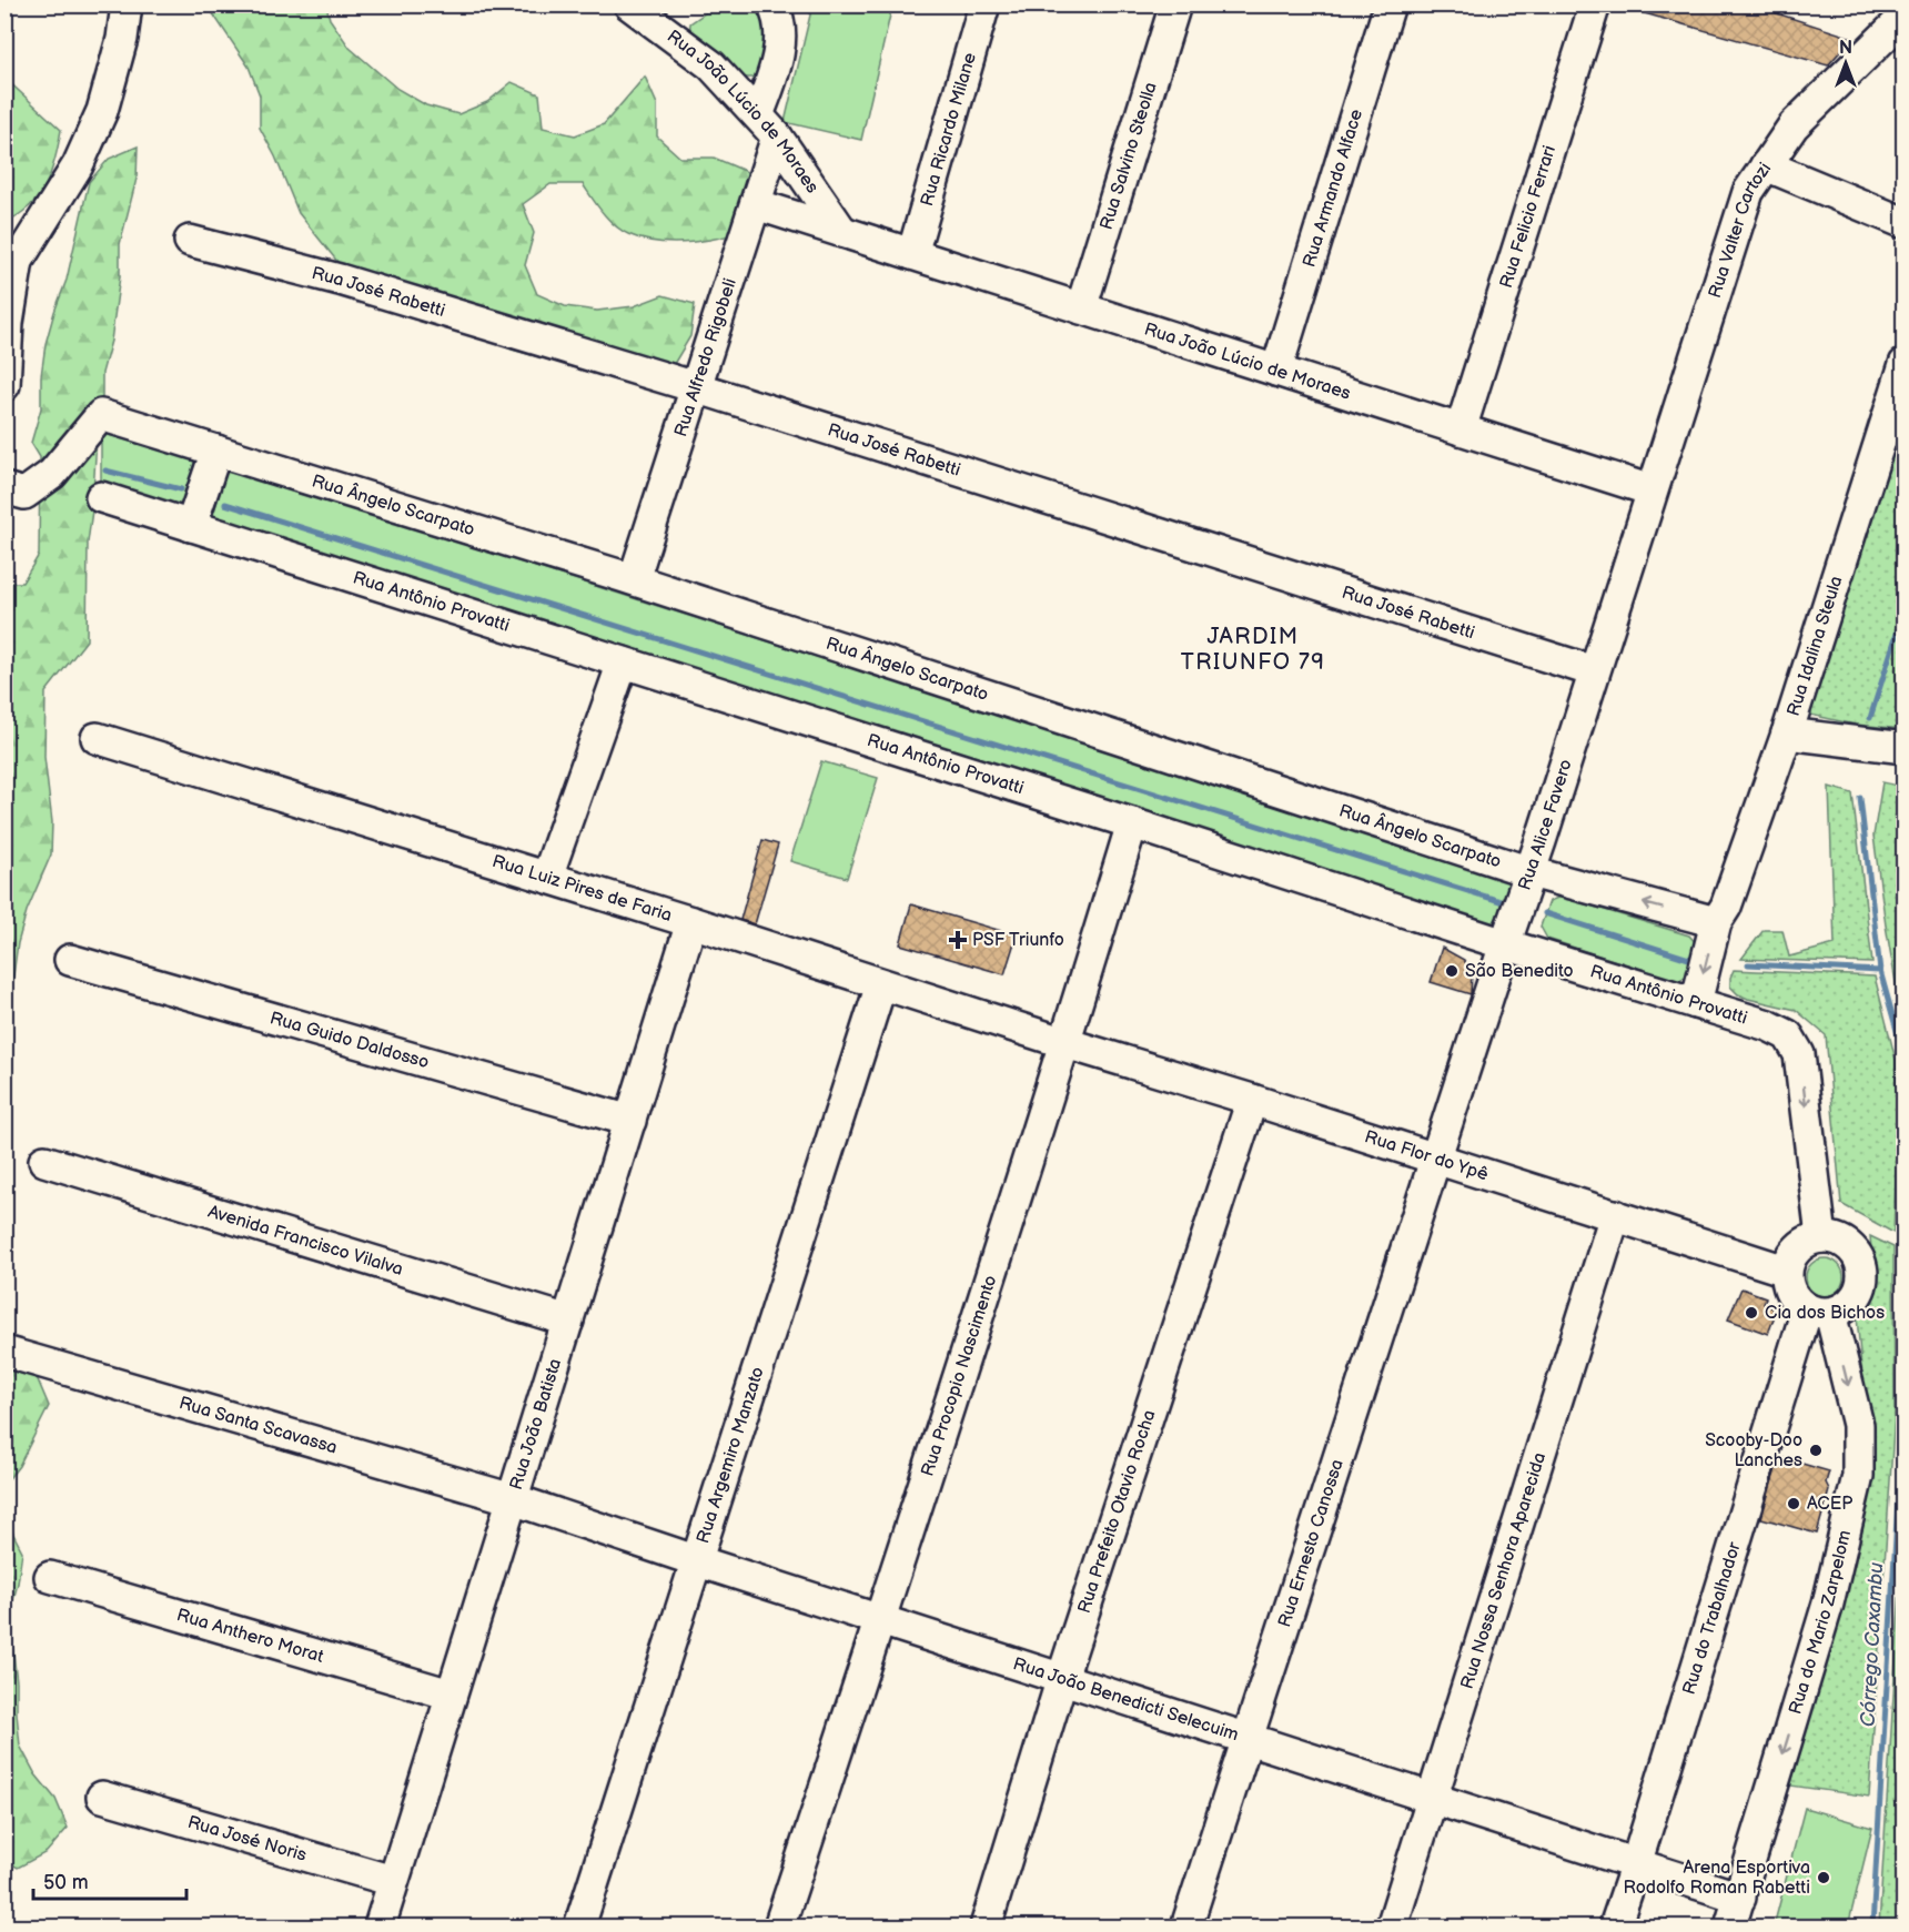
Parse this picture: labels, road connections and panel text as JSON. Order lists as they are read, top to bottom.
{
  "streets": {
    "street": [
      "Rua João Lúcio de Moraes",
      "Rua Ricardo Milane",
      "Rua Salvino Steolla",
      "Rua Armando Alface",
      "Rua Felicio Ferrari",
      "Rua Valter Cartozi",
      "Rua José Rabetti",
      "Rua Alfredo Rigobeli",
      "Rua Ângelo Scarpato",
      "Rua Antônio Provatti",
      "Rua Idalina Steula",
      "Rua Alice Favero",
      "Rua Luiz Pires de Faria",
      "Rua Guido Daldosso",
      "Rua Flor do Ypê",
      "Avenida Francisco Vilalva",
      "Rua Procopio Nascimento",
      "Rua Santa Scavassa",
      "Rua João Batista",
      "Rua Argemiro Manzato",
      "Rua Prefeito Otavio Rocha",
      "Rua Ernesto Canossa",
      "Rua Nossa Senhora Aparecida",
      "Rua do Trabalhador",
      "Rua do Mario Zarpelom",
      "Rua Anthero Morat",
      "Rua João Benedicti Selecuim",
      "Rua José Noris"
    ]
  },
  "crossings": [
    ["Rua João Lúcio de Moraes", "Rua Ricardo Milane"],
    ["Rua João Lúcio de Moraes", "Rua Salvino Steolla"],
    ["Rua João Lúcio de Moraes", "Rua Armando Alface"],
    ["Rua João Lúcio de Moraes", "Rua Felicio Ferrari"],
    ["Rua João Lúcio de Moraes", "Rua Valter Cartozi"],
    ["Rua João Lúcio de Moraes", "Rua Alfredo Rigobeli"],
    ["Rua João Lúcio de Moraes", "Rua Alice Favero"],
    ["Rua Valter Cartozi", "Rua Alice Favero"],
    ["Rua José Rabetti", "Rua Alfredo Rigobeli"],
    ["Rua José Rabetti", "Rua Alice Favero"],
    ["Rua Alfredo Rigobeli", "Rua Ângelo Scarpato"],
    ["Rua Ângelo Scarpato", "Rua Idalina Steula"],
    ["Rua Ângelo Scarpato", "Rua Alice Favero"],
    ["Rua Antônio Provatti", "Rua Idalina Steula"],
    ["Rua Antônio Provatti", "Rua Alice Favero"],
    ["Rua Antônio Provatti", "Rua Flor do Ypê"],
    ["Rua Antônio Provatti", "Rua Procopio Nascimento"],
    ["Rua Antônio Provatti", "Rua do Trabalhador"],
    ["Rua Antônio Provatti", "Rua do Mario Zarpelom"],
    ["Rua Alice Favero", "Rua Flor do Ypê"],
    ["Rua Alice Favero", "Rua Ernesto Canossa"],
    ["Rua Luiz Pires de Faria", "Rua Flor do Ypê"],
    ["Rua Luiz Pires de Faria", "Rua Procopio Nascimento"],
    ["Rua Luiz Pires de Faria", "Rua João Batista"],
    ["Rua Luiz Pires de Faria", "Rua Argemiro Manzato"],
    ["Rua Guido Daldosso", "Rua João Batista"],
    ["Rua Flor do Ypê", "Rua Procopio Nascimento"],
    ["Rua Flor do Ypê", "Rua Prefeito Otavio Rocha"],
    ["Rua Flor do Ypê", "Rua Ernesto Canossa"],
    ["Rua Flor do Ypê", "Rua Nossa Senhora Aparecida"],
    ["Rua Flor do Ypê", "Rua do Trabalhador"],
    ["Rua Flor do Ypê", "Rua do Mario Zarpelom"],
    ["Avenida Francisco Vilalva", "Rua João Batista"],
    ["Rua Procopio Nascimento", "Rua João Benedicti Selecuim"],
    ["Rua Santa Scavassa", "Rua João Batista"],
    ["Rua Santa Scavassa", "Rua João Benedicti Selecuim"],
    ["Rua João Batista", "Rua Anthero Morat"],
    ["Rua João Batista", "Rua João Benedicti Selecuim"],
    ["Rua João Batista", "Rua José Noris"],
    ["Rua Argemiro Manzato", "Rua João Benedicti Selecuim"],
    ["Rua Prefeito Otavio Rocha", "Rua João Benedicti Selecuim"],
    ["Rua Ernesto Canossa", "Rua João Benedicti Selecuim"],
    ["Rua Nossa Senhora Aparecida", "Rua João Benedicti Selecuim"],
    ["Rua do Trabalhador", "Rua do Mario Zarpelom"],
    ["Rua do Trabalhador", "Rua João Benedicti Selecuim"],
    ["Rua do Mario Zarpelom", "Rua João Benedicti Selecuim"]
  ],
  "one_way": ["Rua do Mario Zarpelom"],
  "districts": ["JARDIM TRIUNFO 79"],
  "water": ["Córrego Caxambu"],
  "places": {
    "health": ["PSF Triunfo"],
    "other": [
      "São Benedito",
      "Cia dos Bichos",
      "Scooby-Doo Lanches",
      "ACEP",
      "Arena Esportiva Rodolfo Roman Rabetti"
    ]
  },
  "scale_bar": "50 m",
  "north": "top"
}
